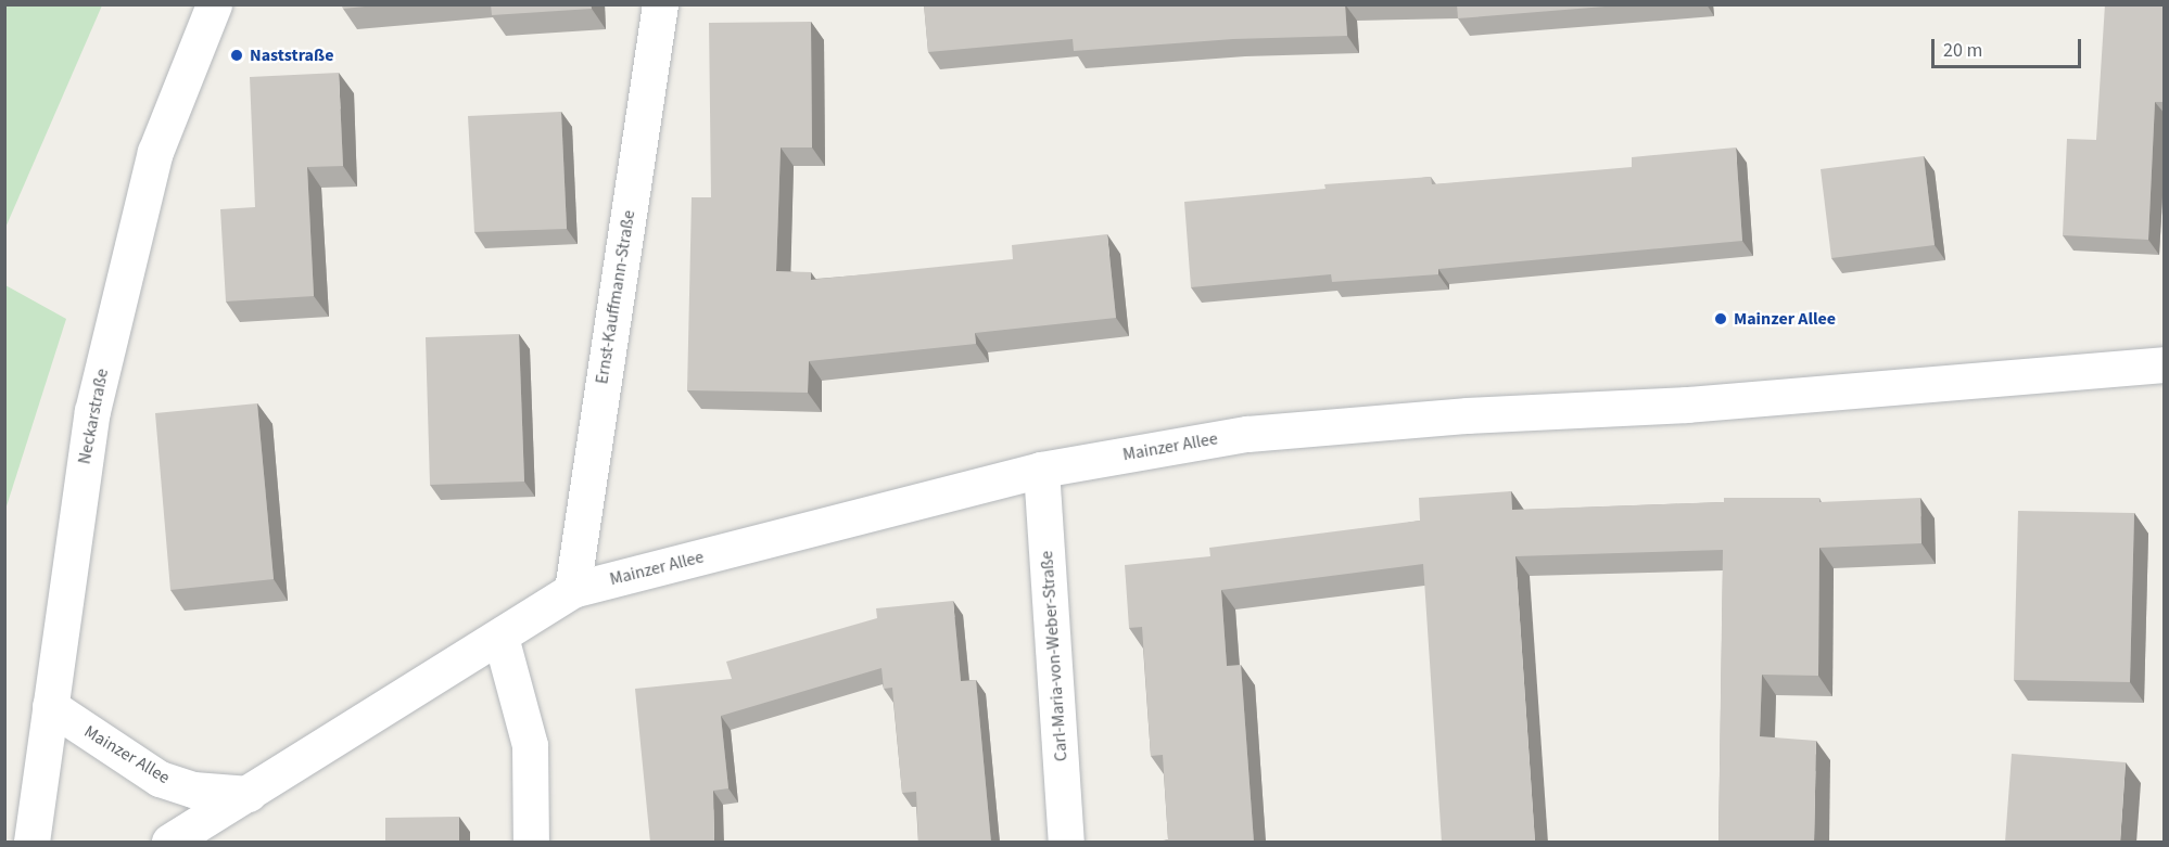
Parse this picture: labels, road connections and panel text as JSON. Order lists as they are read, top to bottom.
{
  "streets": {
    "street": [
      "Ernst-Kauffmann-Straße",
      "Neckarstraße",
      "Mainzer Allee",
      "Carl-Maria-von-Weber-Straße"
    ]
  },
  "crossings": [
    ["Ernst-Kauffmann-Straße", "Mainzer Allee"],
    ["Neckarstraße", "Mainzer Allee"],
    ["Mainzer Allee", "Carl-Maria-von-Weber-Straße"]
  ],
  "places": ["Naststraße", "Mainzer Allee"],
  "scale_bar": "20 m"
}
